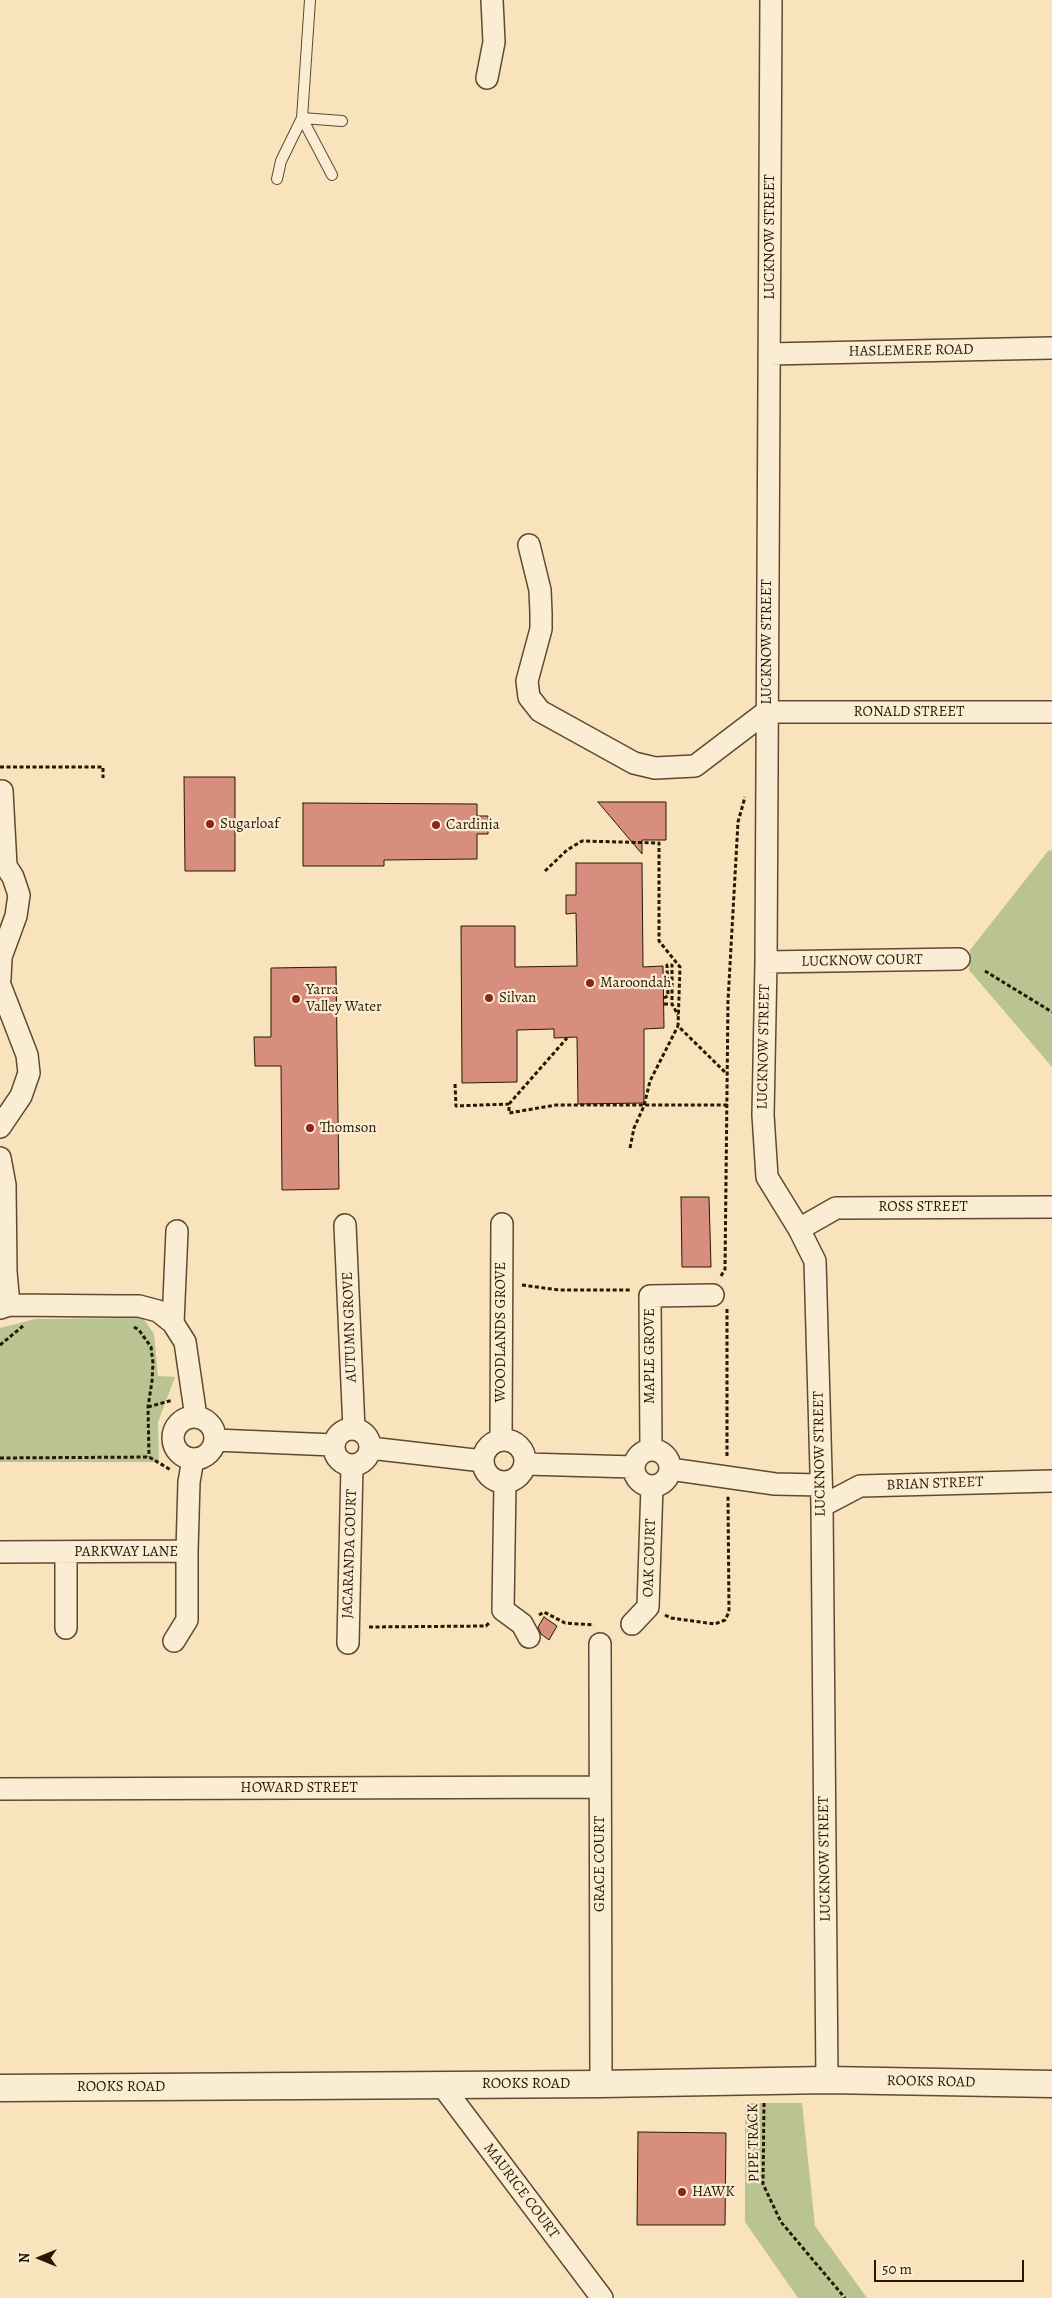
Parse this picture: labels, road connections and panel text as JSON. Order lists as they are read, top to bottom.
{
  "streets": {
    "street": [
      "LUCKNOW STREET",
      "HASLEMERE ROAD",
      "RONALD STREET",
      "LUCKNOW COURT",
      "ROSS STREET",
      "AUTUMN GROVE",
      "WOODLANDS GROVE",
      "MAPLE GROVE",
      "BRIAN STREET",
      "PARKWAY LANE",
      "JACARANDA COURT",
      "OAK COURT",
      "HOWARD STREET",
      "GRACE COURT",
      "ROOKS ROAD",
      "MAURICE COURT"
    ],
    "path": ["PIPE TRACK"]
  },
  "crossings": [
    ["LUCKNOW STREET", "HASLEMERE ROAD"],
    ["LUCKNOW STREET", "RONALD STREET"],
    ["LUCKNOW STREET", "LUCKNOW COURT"],
    ["LUCKNOW STREET", "ROSS STREET"],
    ["LUCKNOW STREET", "BRIAN STREET"],
    ["LUCKNOW STREET", "ROOKS ROAD"],
    ["AUTUMN GROVE", "JACARANDA COURT"],
    ["MAPLE GROVE", "OAK COURT"],
    ["HOWARD STREET", "GRACE COURT"],
    ["GRACE COURT", "ROOKS ROAD"],
    ["ROOKS ROAD", "PIPE TRACK"],
    ["ROOKS ROAD", "MAURICE COURT"]
  ],
  "places": [
    "Sugarloaf",
    "Cardinia",
    "Maroondah",
    "Silvan",
    "Yarra Valley Water",
    "Thomson",
    "HAWK"
  ],
  "scale_bar": "50 m",
  "north": "left"
}
